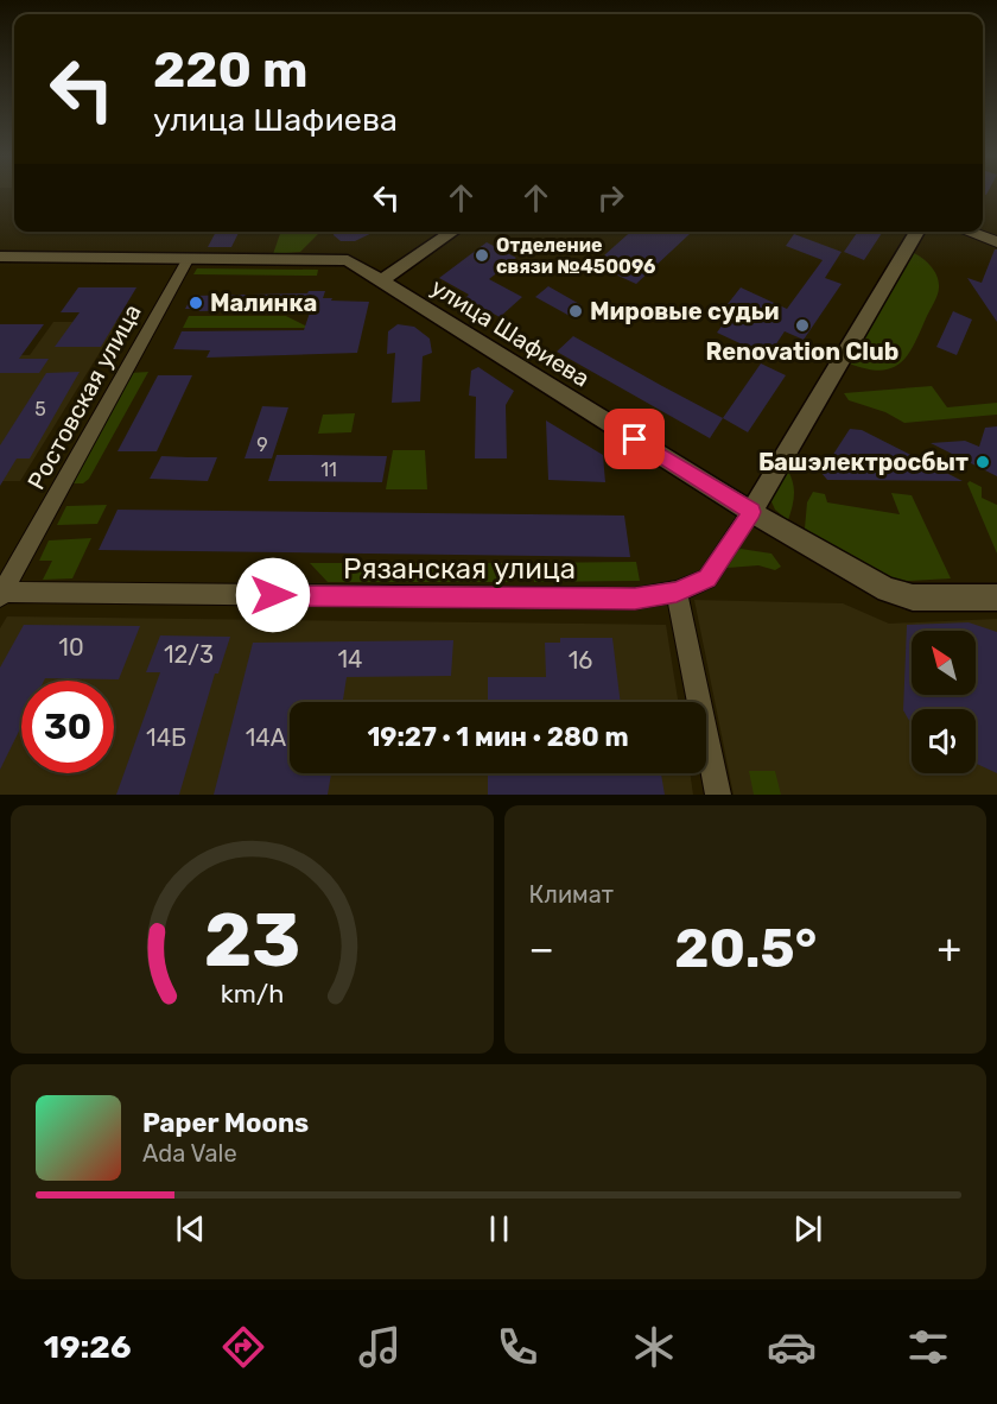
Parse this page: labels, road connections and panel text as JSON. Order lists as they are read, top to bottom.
{
  "streets": {
    "street": ["улица Шафиева", "Ростовская улица", "Рязанская улица"]
  },
  "crossings": [
    ["улица Шафиева", "Ростовская улица"],
    ["улица Шафиева", "Рязанская улица"],
    ["Ростовская улица", "Рязанская улица"]
  ],
  "places": [
    "Отделение связи №450096",
    "Малинка",
    "Мировые судьи",
    "Renovation Club",
    "Башэлектросбыт"
  ],
  "house_numbers": [
    "5",
    "9",
    "11",
    "10",
    "12/3",
    "14",
    "16",
    "14Б",
    "14А"
  ],
  "north": "top left",
  "page": {
    "turn": ["220 m", "улица Шафиева"],
    "limit": "30",
    "trip": "19:27 · 1 мин · 280 m",
    "tile": "Климат",
    "heat": ["−", "20.5°", "+"],
    "song": ["Paper Moons", "Ada Vale"],
    "tabs": "19:26",
    "gauge": ["23", "km/h"]
  }
}
